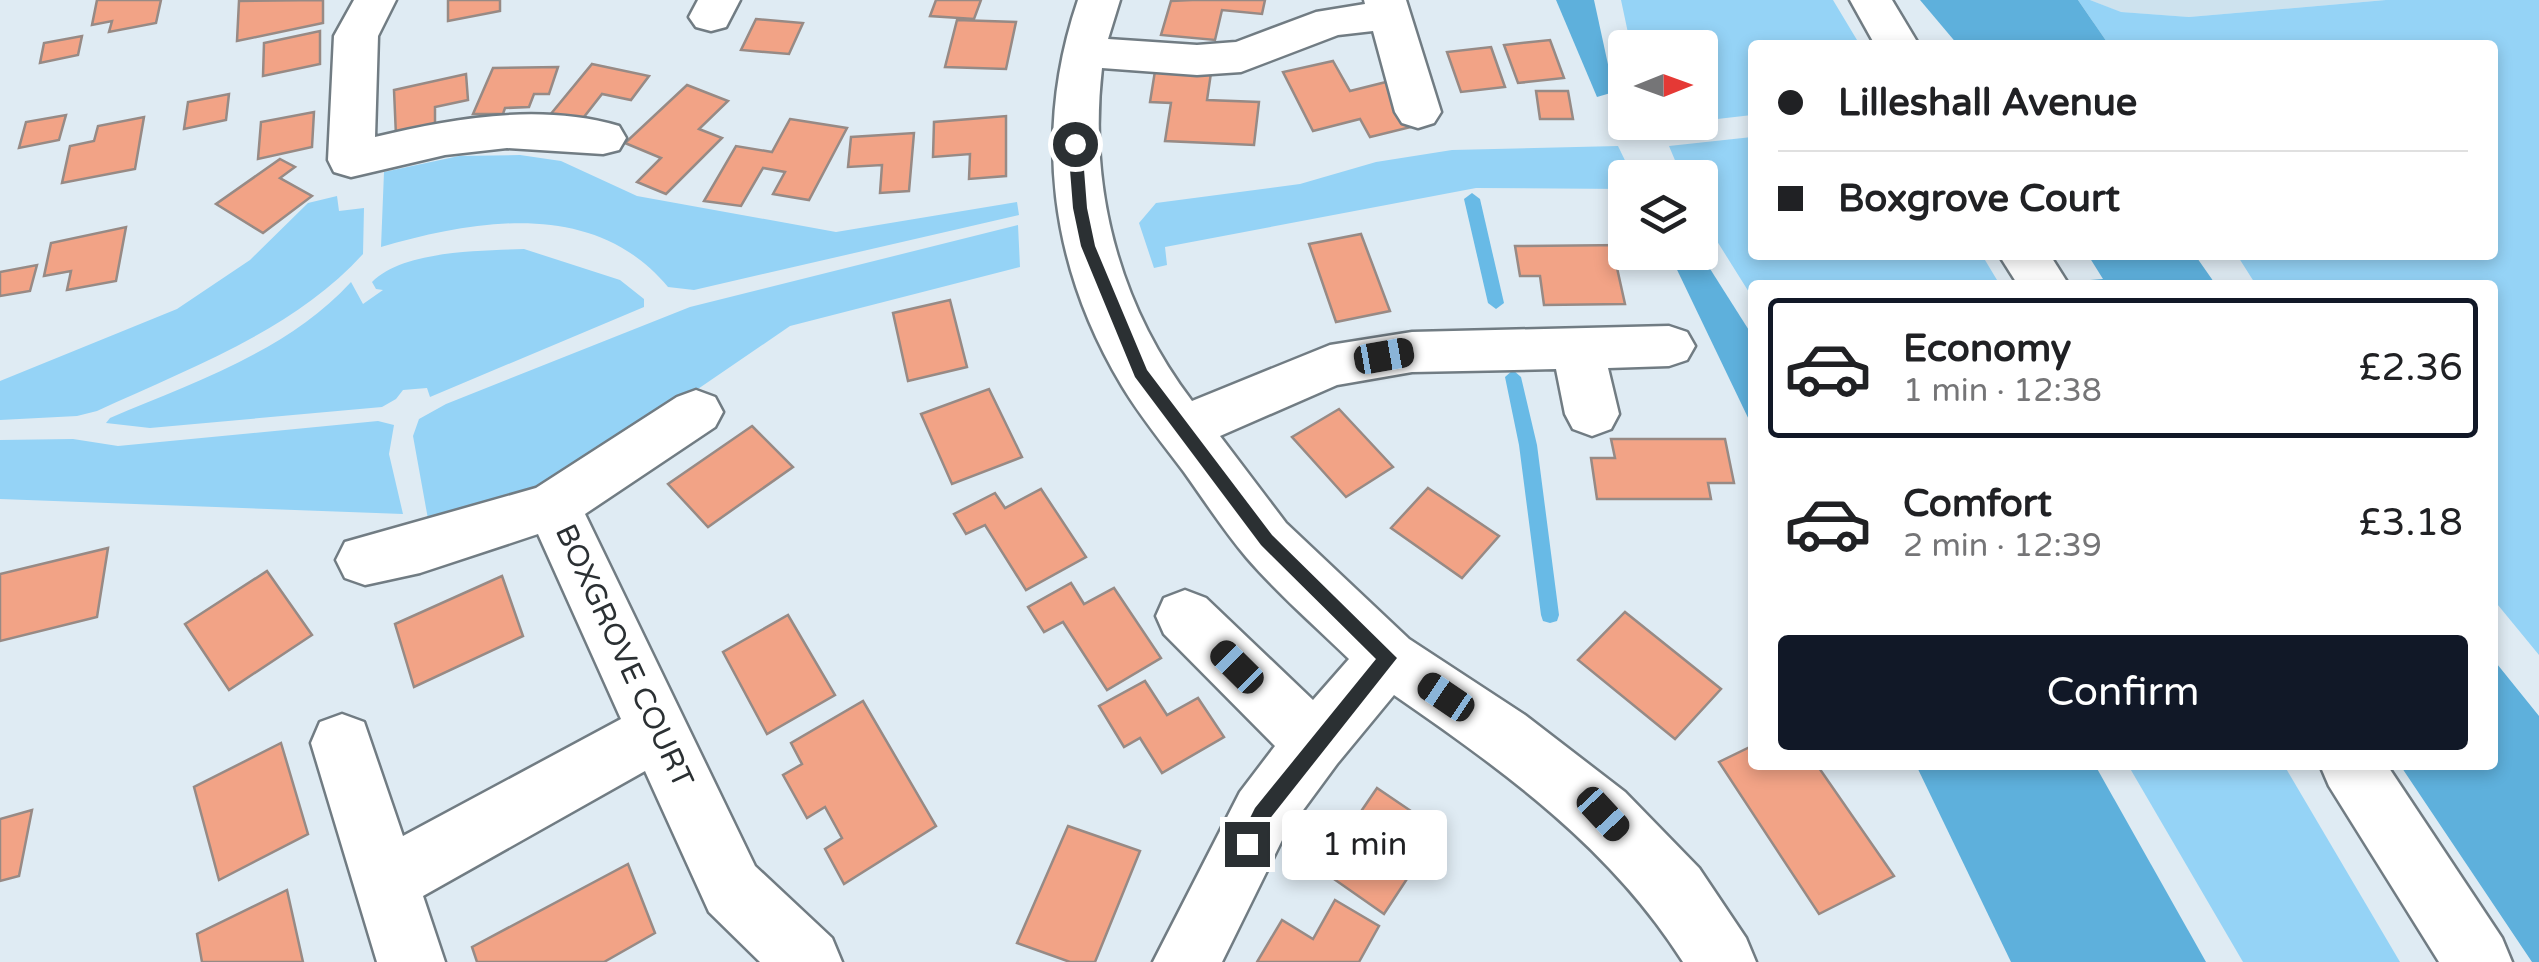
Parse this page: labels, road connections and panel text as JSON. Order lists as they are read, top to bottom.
{
  "streets": {
    "street": ["BOXGROVE COURT"]
  },
  "north": "right",
  "page": {
    "banner": ["Lilleshall Avenue", "Boxgrove Court"],
    "list": [
      {
        "name": "Economy",
        "note": "1 min · 12:38",
        "value": "£2.36"
      },
      {
        "name": "Comfort",
        "note": "2 min · 12:39",
        "value": "£3.18"
      }
    ],
    "buttons": "Confirm",
    "bubble": "1 min"
  }
}
